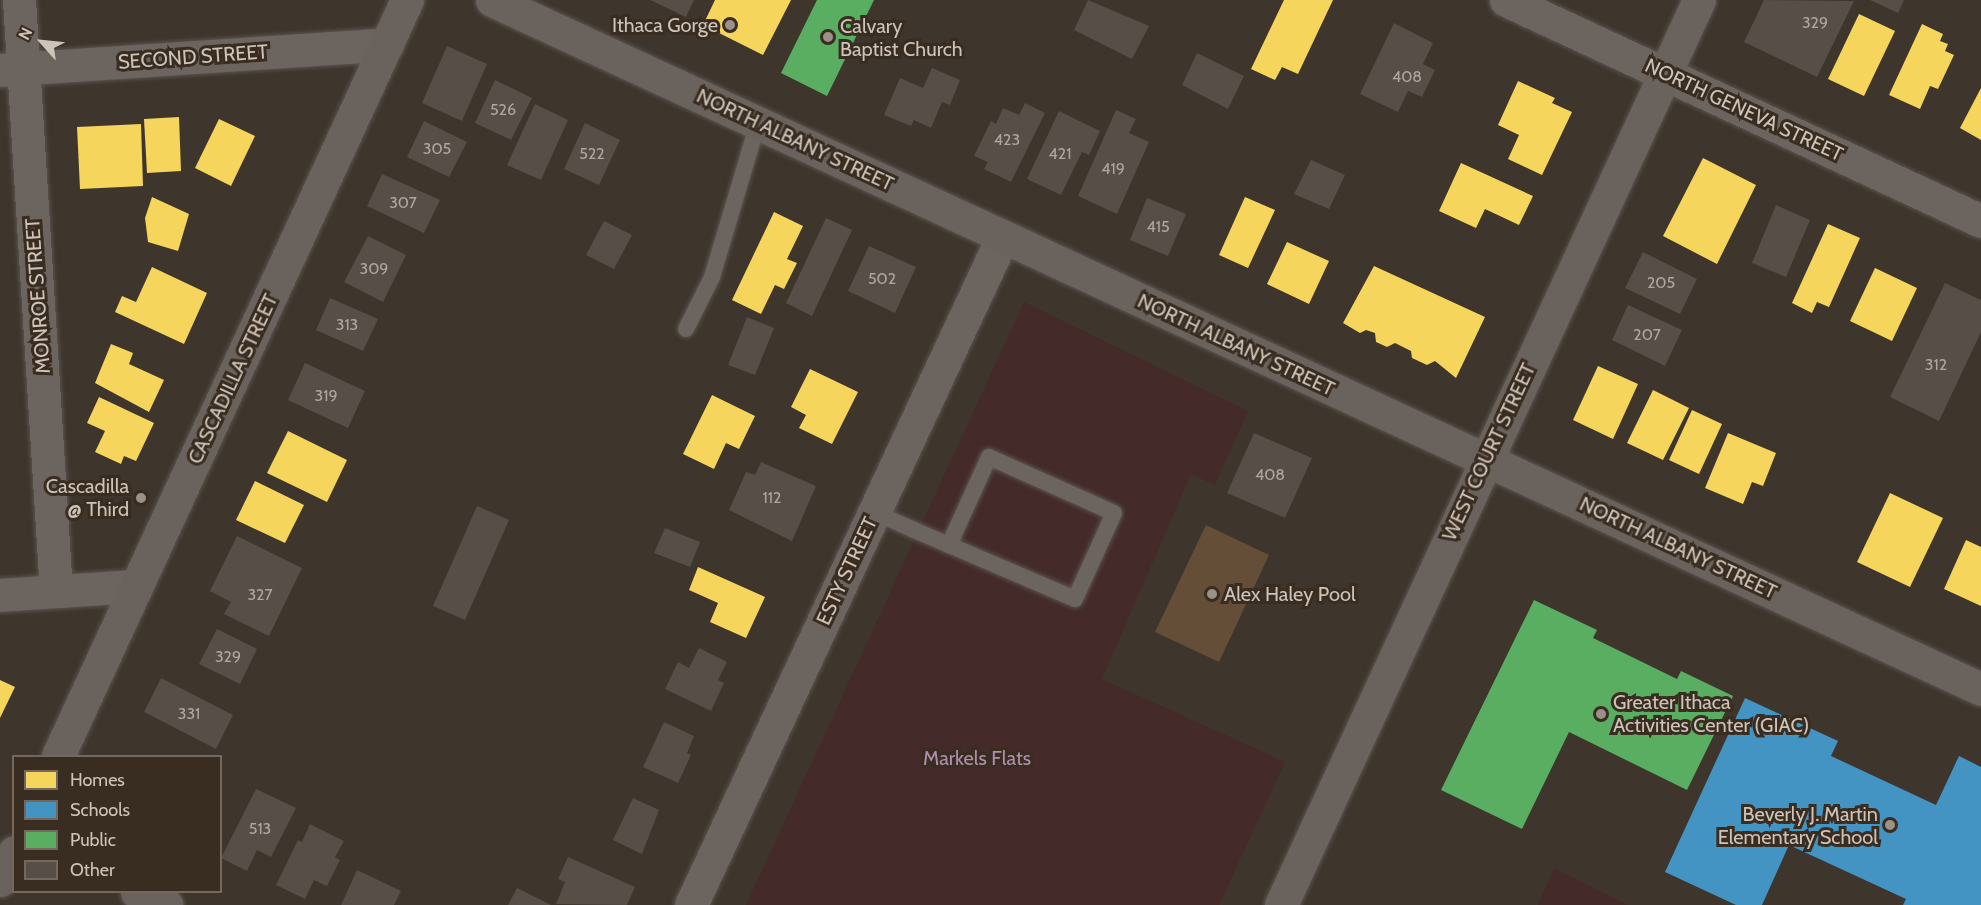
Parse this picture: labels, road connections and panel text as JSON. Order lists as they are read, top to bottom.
{
  "streets": {
    "street": [
      "SECOND STREET",
      "NORTH GENEVA STREET",
      "NORTH ALBANY STREET",
      "MONROE STREET",
      "CASCADILLA STREET",
      "WEST COURT STREET",
      "ESTY STREET"
    ]
  },
  "crossings": [
    ["SECOND STREET", "MONROE STREET"],
    ["SECOND STREET", "CASCADILLA STREET"],
    ["NORTH GENEVA STREET", "WEST COURT STREET"],
    ["NORTH ALBANY STREET", "WEST COURT STREET"],
    ["NORTH ALBANY STREET", "ESTY STREET"]
  ],
  "parks": ["Markels Flats"],
  "places": [
    "Ithaca Gorge",
    "Calvary Baptist Church",
    "Cascadilla @ Third",
    "Alex Haley Pool",
    "Greater Ithaca Activities Center (GIAC)",
    "Beverly J. Martin Elementary School"
  ],
  "house_numbers": [
    "329",
    "408",
    "526",
    "423",
    "305",
    "522",
    "421",
    "419",
    "307",
    "415",
    "309",
    "502",
    "205",
    "313",
    "207",
    "312",
    "319",
    "408",
    "112",
    "327",
    "329",
    "331",
    "513"
  ],
  "legend": [
    "Homes",
    "Schools",
    "Public",
    "Other"
  ],
  "north": "top left"
}
